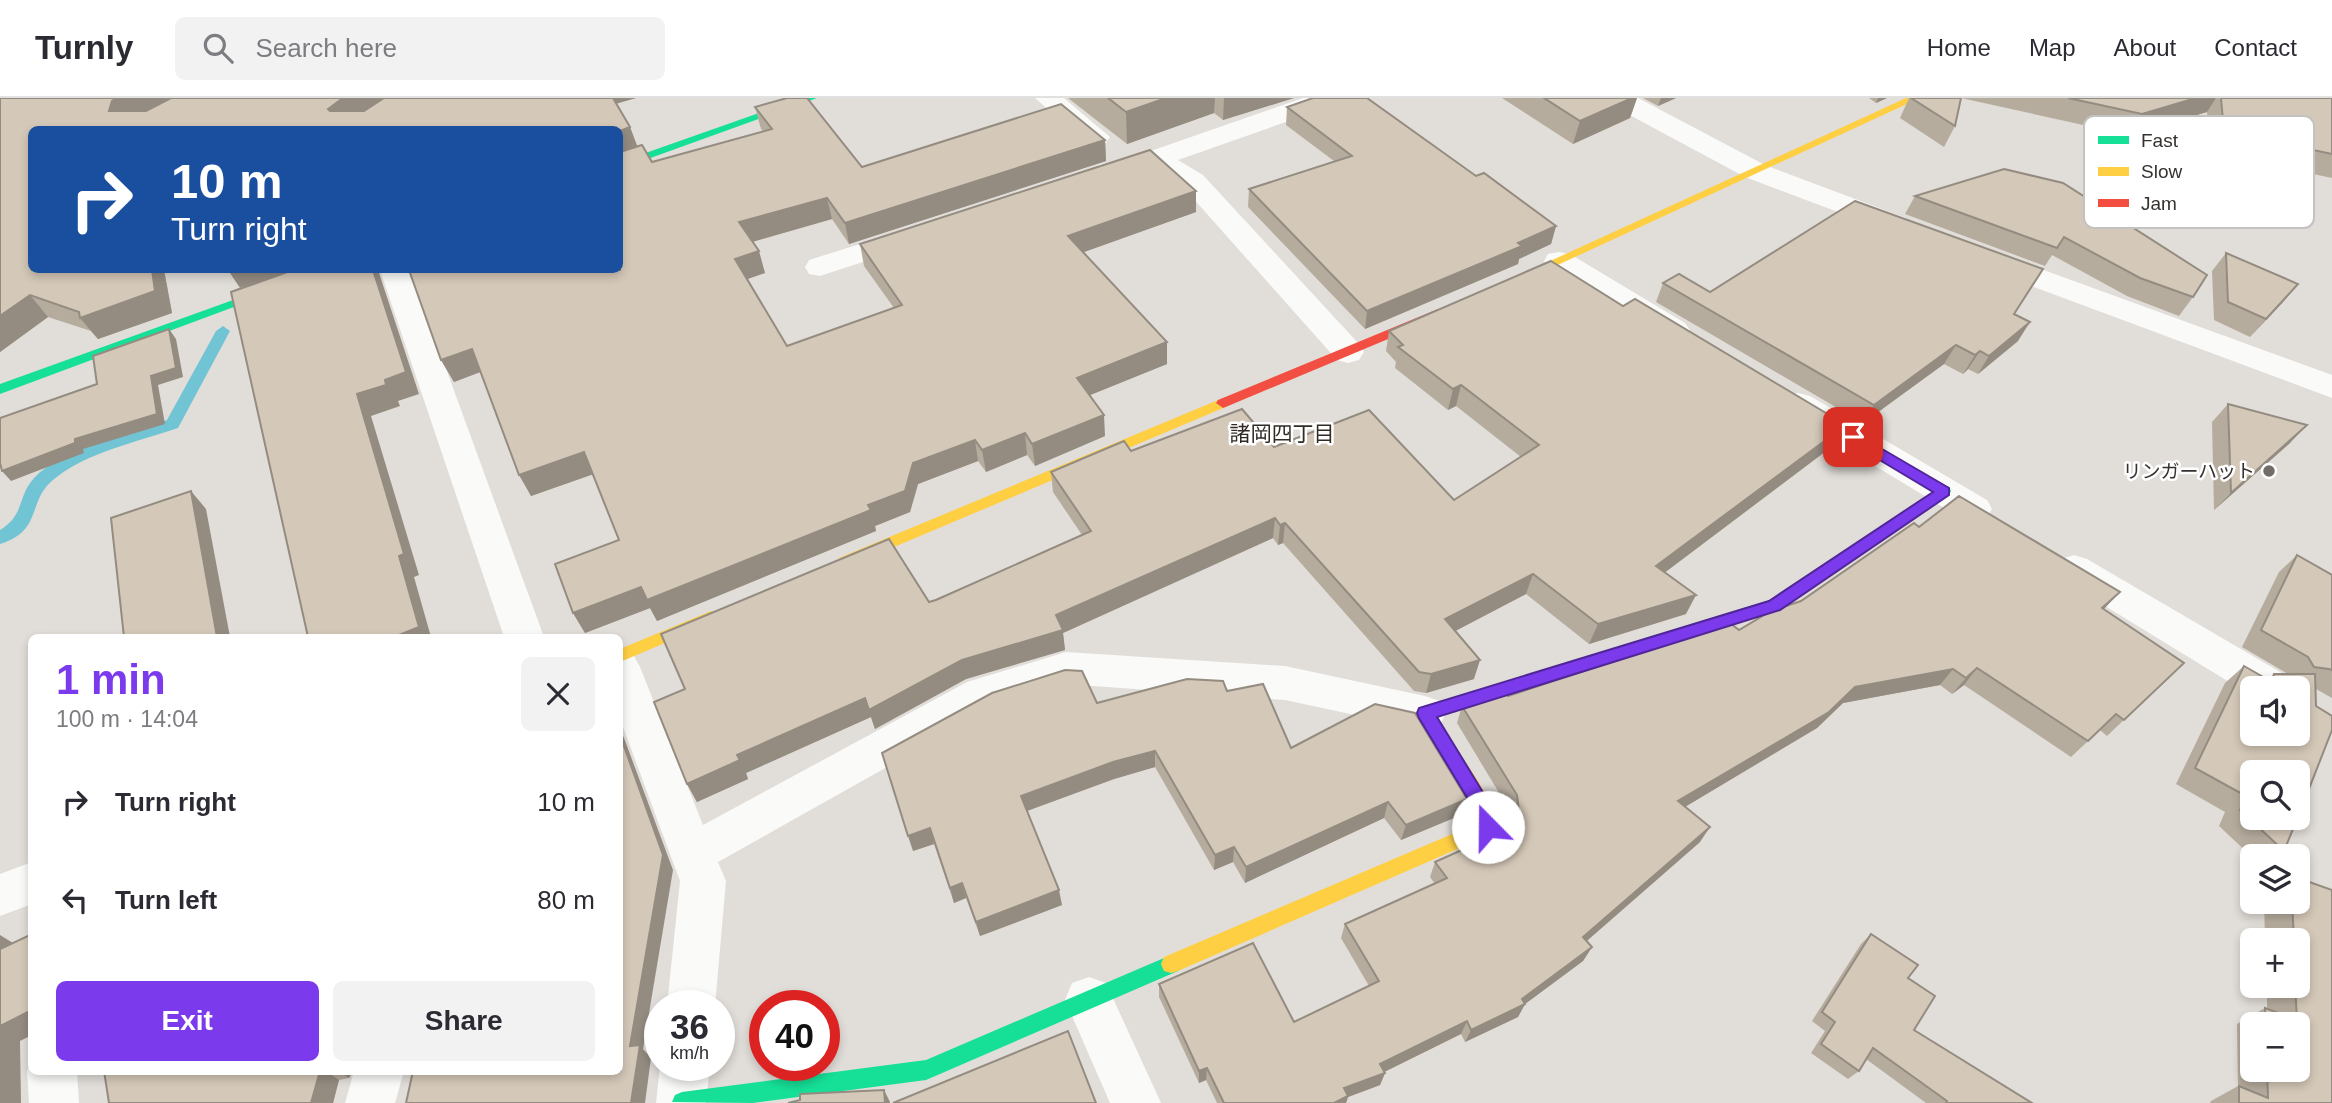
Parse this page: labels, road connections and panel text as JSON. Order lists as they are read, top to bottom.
{
  "districts": ["諸岡四丁目"],
  "places": ["リンガーハット"],
  "legend": ["Fast", "Slow", "Jam"],
  "page": {
    "header": "Turnly",
    "search": "Search here",
    "nav": [
      "Home",
      "Map",
      "About",
      "Contact"
    ],
    "turn": ["10 m", "Turn right"],
    "heading": ["1 min", "100 m · 14:04"],
    "map_buttons": ["+", "−"],
    "list": [
      {
        "name": "Turn right",
        "value": "10 m"
      },
      {
        "name": "Turn left",
        "value": "80 m"
      }
    ],
    "buttons": ["Exit", "Share"],
    "speed": "36 km/h",
    "limit": "40"
  }
}
